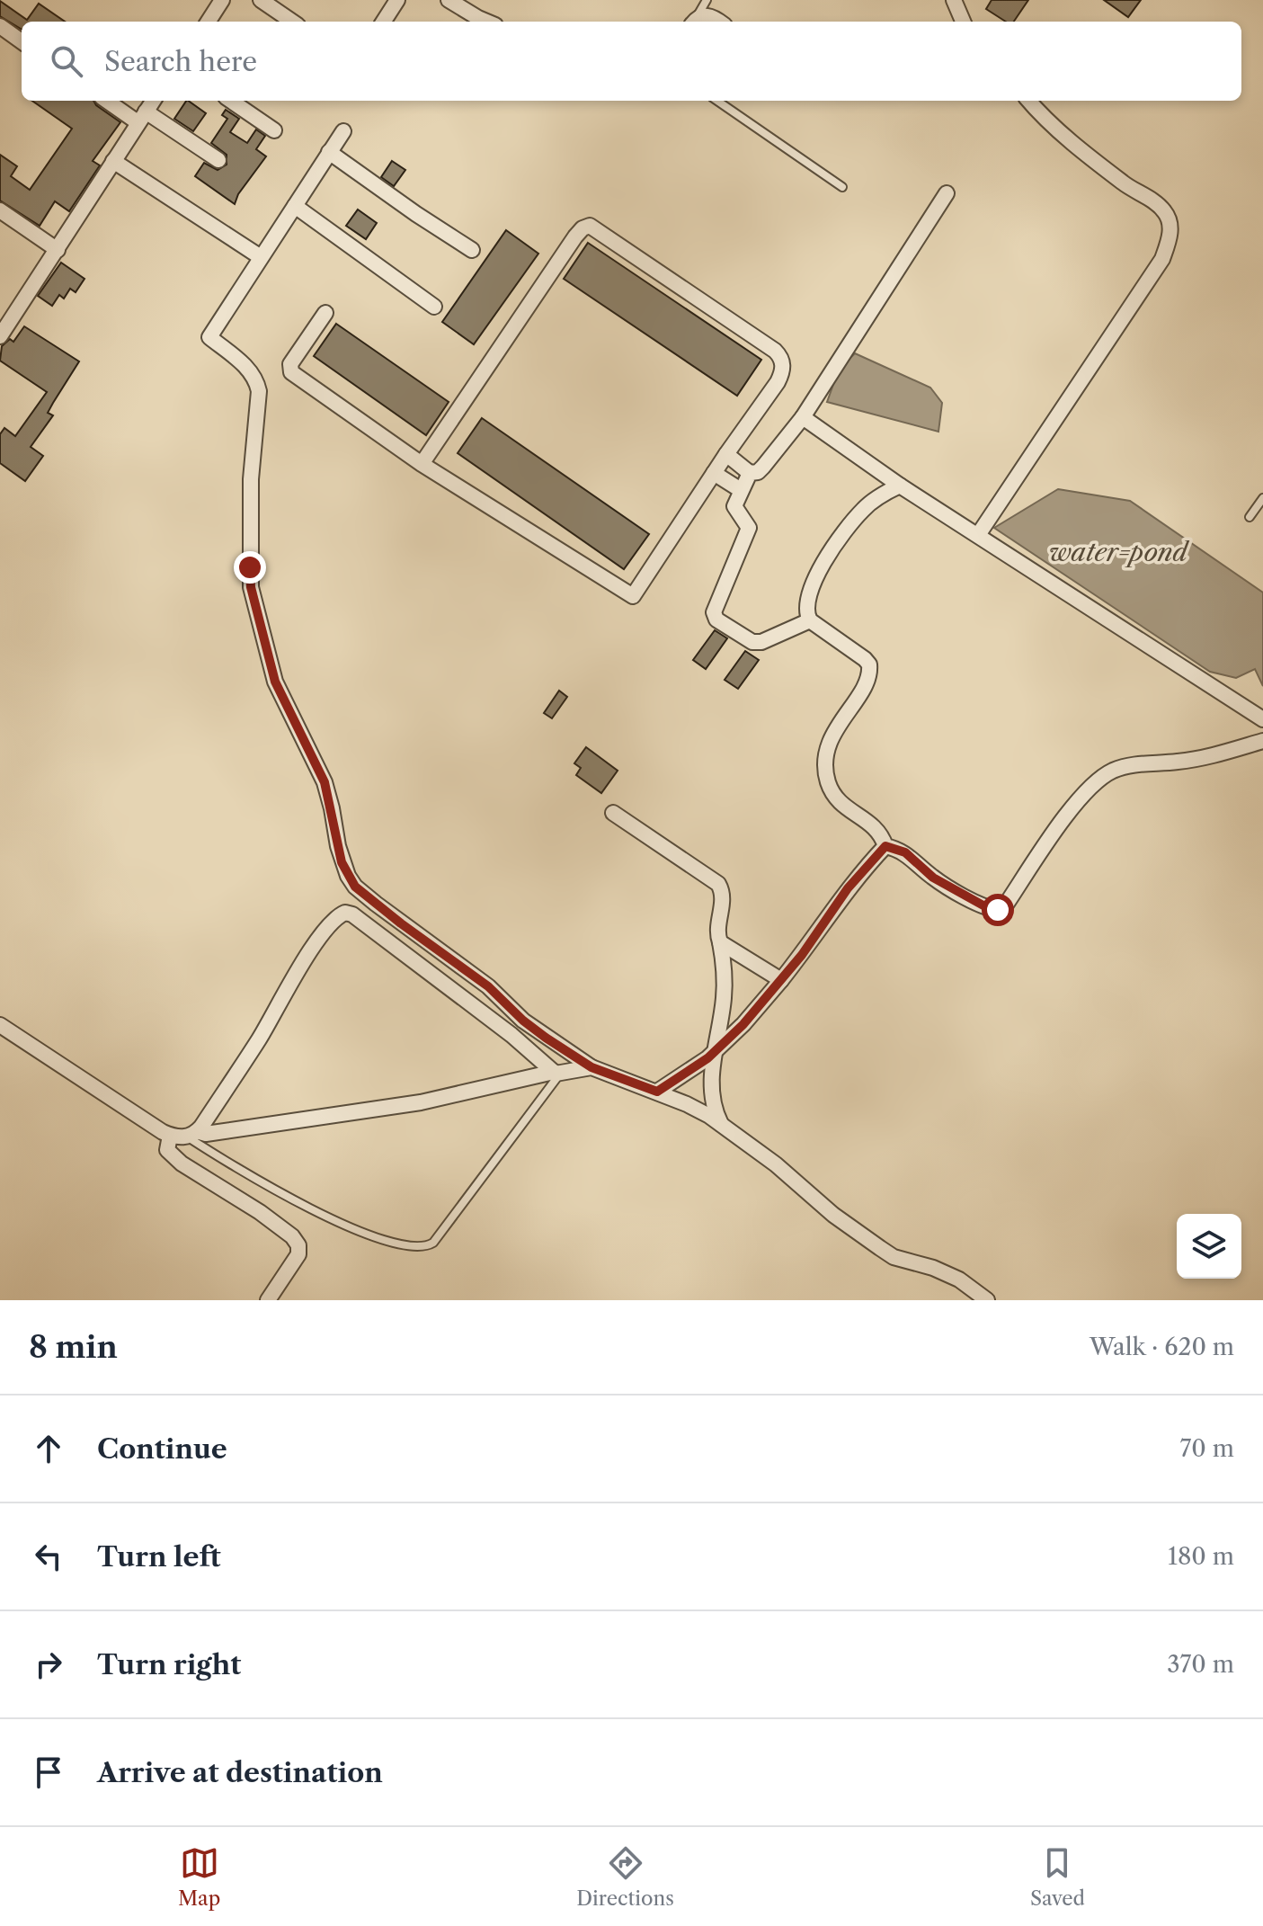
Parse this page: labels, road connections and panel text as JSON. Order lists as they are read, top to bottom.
{
  "water": ["water=pond"],
  "page": {
    "search": "Search here",
    "heading": ["8 min", "Walk · 620 m"],
    "list": [
      ["Continue", "70 m"],
      ["Turn left", "180 m"],
      ["Turn right", "370 m"],
      "Arrive at destination"
    ],
    "nav": ["Map", "Directions", "Saved"]
  }
}
